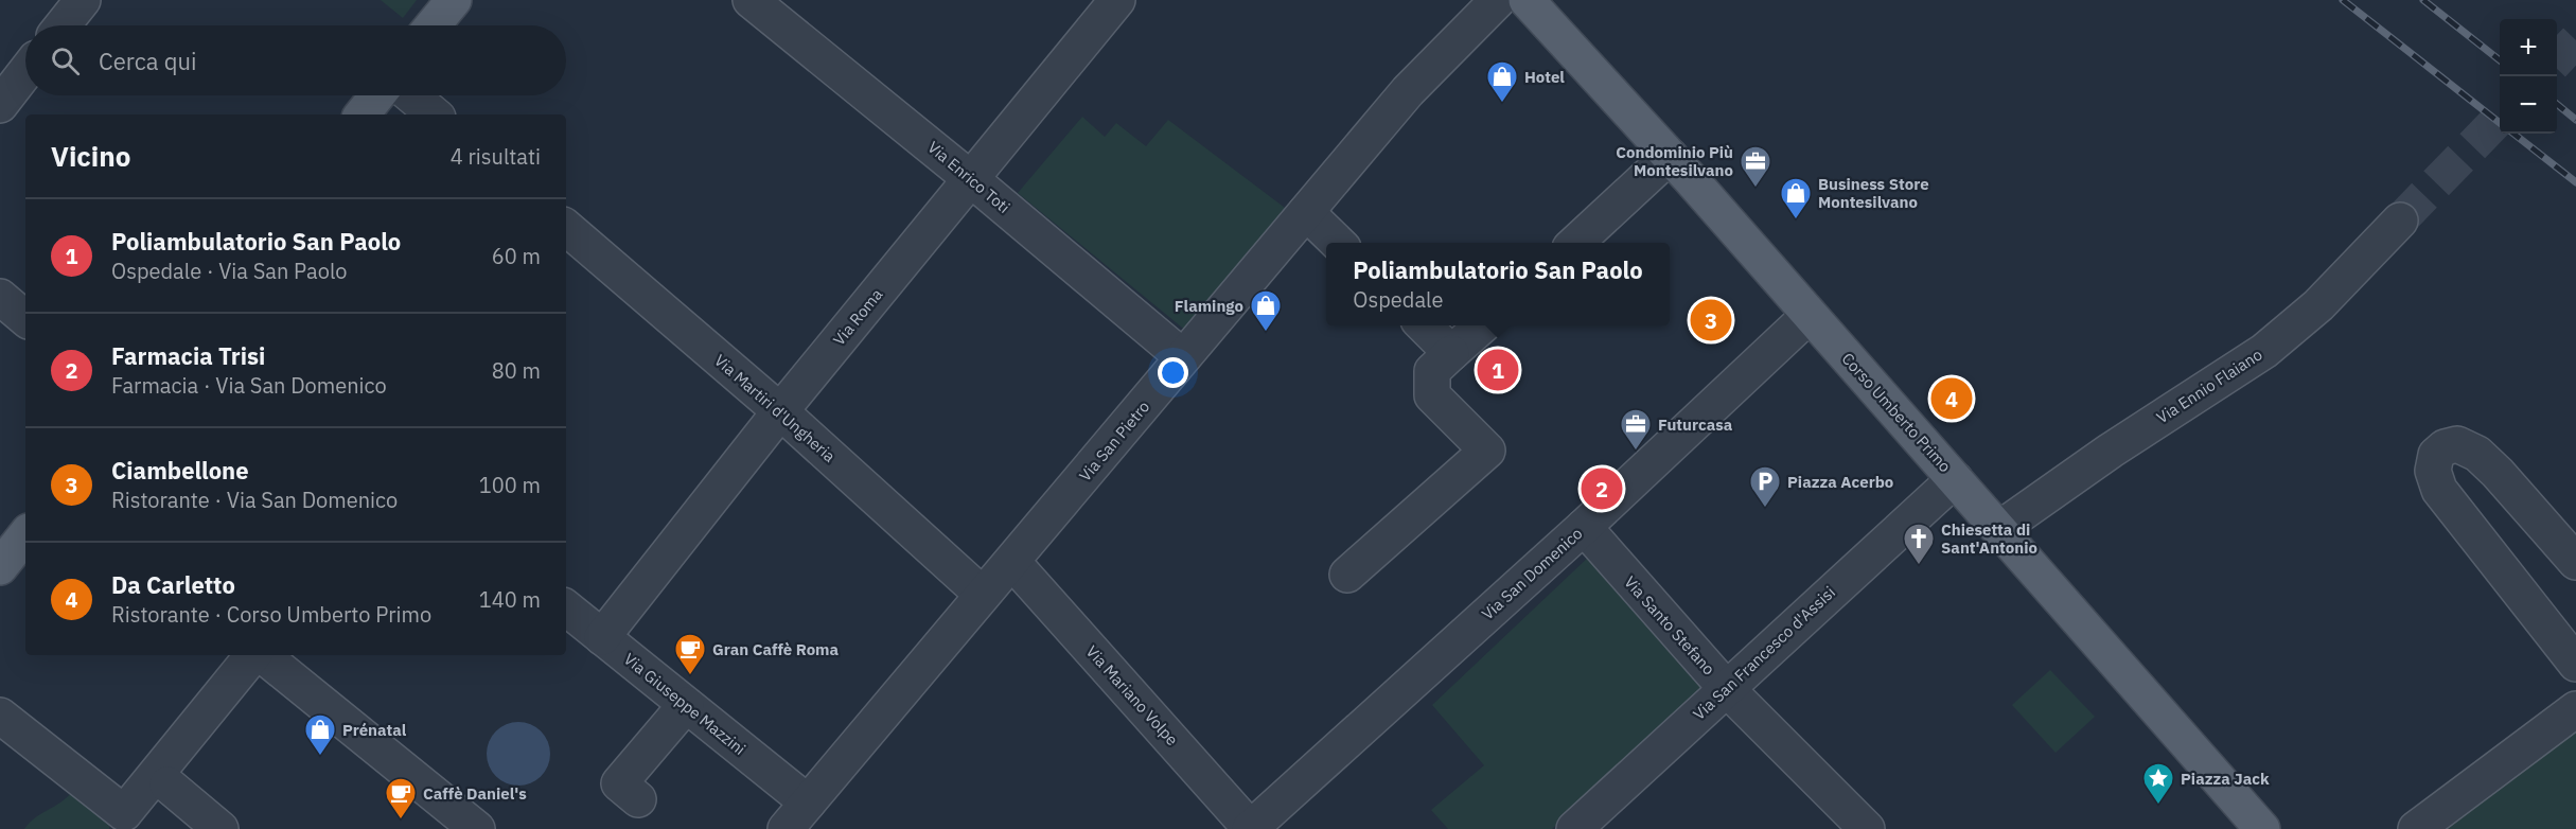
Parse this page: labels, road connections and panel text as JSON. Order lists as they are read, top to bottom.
{
  "streets": {
    "main road": ["Corso Umberto Primo"],
    "street": [
      "Via Enrico Toti",
      "Via Roma",
      "Via Ennio Flaiano",
      "Via Martiri d'Ungheria",
      "Via San Pietro",
      "Via San Domenico",
      "Via Santo Stefano",
      "Via San Francesco d'Assisi",
      "Via Mariano Volpe",
      "Via Giuseppe Mazzini"
    ]
  },
  "crossings": [
    ["Via Enrico Toti", "Via Roma"],
    ["Via Enrico Toti", "Via San Pietro"],
    ["Via Roma", "Via Martiri d'Ungheria"],
    ["Via Roma", "Via Giuseppe Mazzini"],
    ["Via Ennio Flaiano", "Corso Umberto Primo"],
    ["Via Martiri d'Ungheria", "Via San Pietro"],
    ["Corso Umberto Primo", "Via San Domenico"],
    ["Corso Umberto Primo", "Via San Francesco d'Assisi"],
    ["Via San Pietro", "Via Mariano Volpe"],
    ["Via San Pietro", "Via Giuseppe Mazzini"],
    ["Via San Domenico", "Via Santo Stefano"],
    ["Via San Domenico", "Via Mariano Volpe"],
    ["Via Santo Stefano", "Via San Francesco d'Assisi"]
  ],
  "places": {
    "shop": [
      "Hotel",
      "Business Store Montesilvano",
      "Flamingo",
      "Prénatal"
    ],
    "office": ["Condominio Più Montesilvano", "Futurcasa"],
    "parking": ["Piazza Acerbo"],
    "church": ["Chiesetta di Sant'Antonio"],
    "cafe": ["Gran Caffè Roma", "Caffè Daniel's"],
    "place": ["Piazza Jack"]
  },
  "page": {
    "map_buttons": ["+", "−"],
    "search": "Cerca qui",
    "heading": ["Vicino", "4 risultati"],
    "list": [
      {
        "mark": "1",
        "name": "Poliambulatorio San Paolo",
        "note": "Ospedale · Via San Paolo",
        "value": "60 m"
      },
      {
        "mark": "2",
        "name": "Farmacia Trisi",
        "note": "Farmacia · Via San Domenico",
        "value": "80 m"
      },
      {
        "mark": "3",
        "name": "Ciambellone",
        "note": "Ristorante · Via San Domenico",
        "value": "100 m"
      },
      {
        "mark": "4",
        "name": "Da Carletto",
        "note": "Ristorante · Corso Umberto Primo",
        "value": "140 m"
      }
    ],
    "popup": ["Poliambulatorio San Paolo", "Ospedale"],
    "pins": [
      "3",
      "1",
      "4",
      "2"
    ]
  }
}
